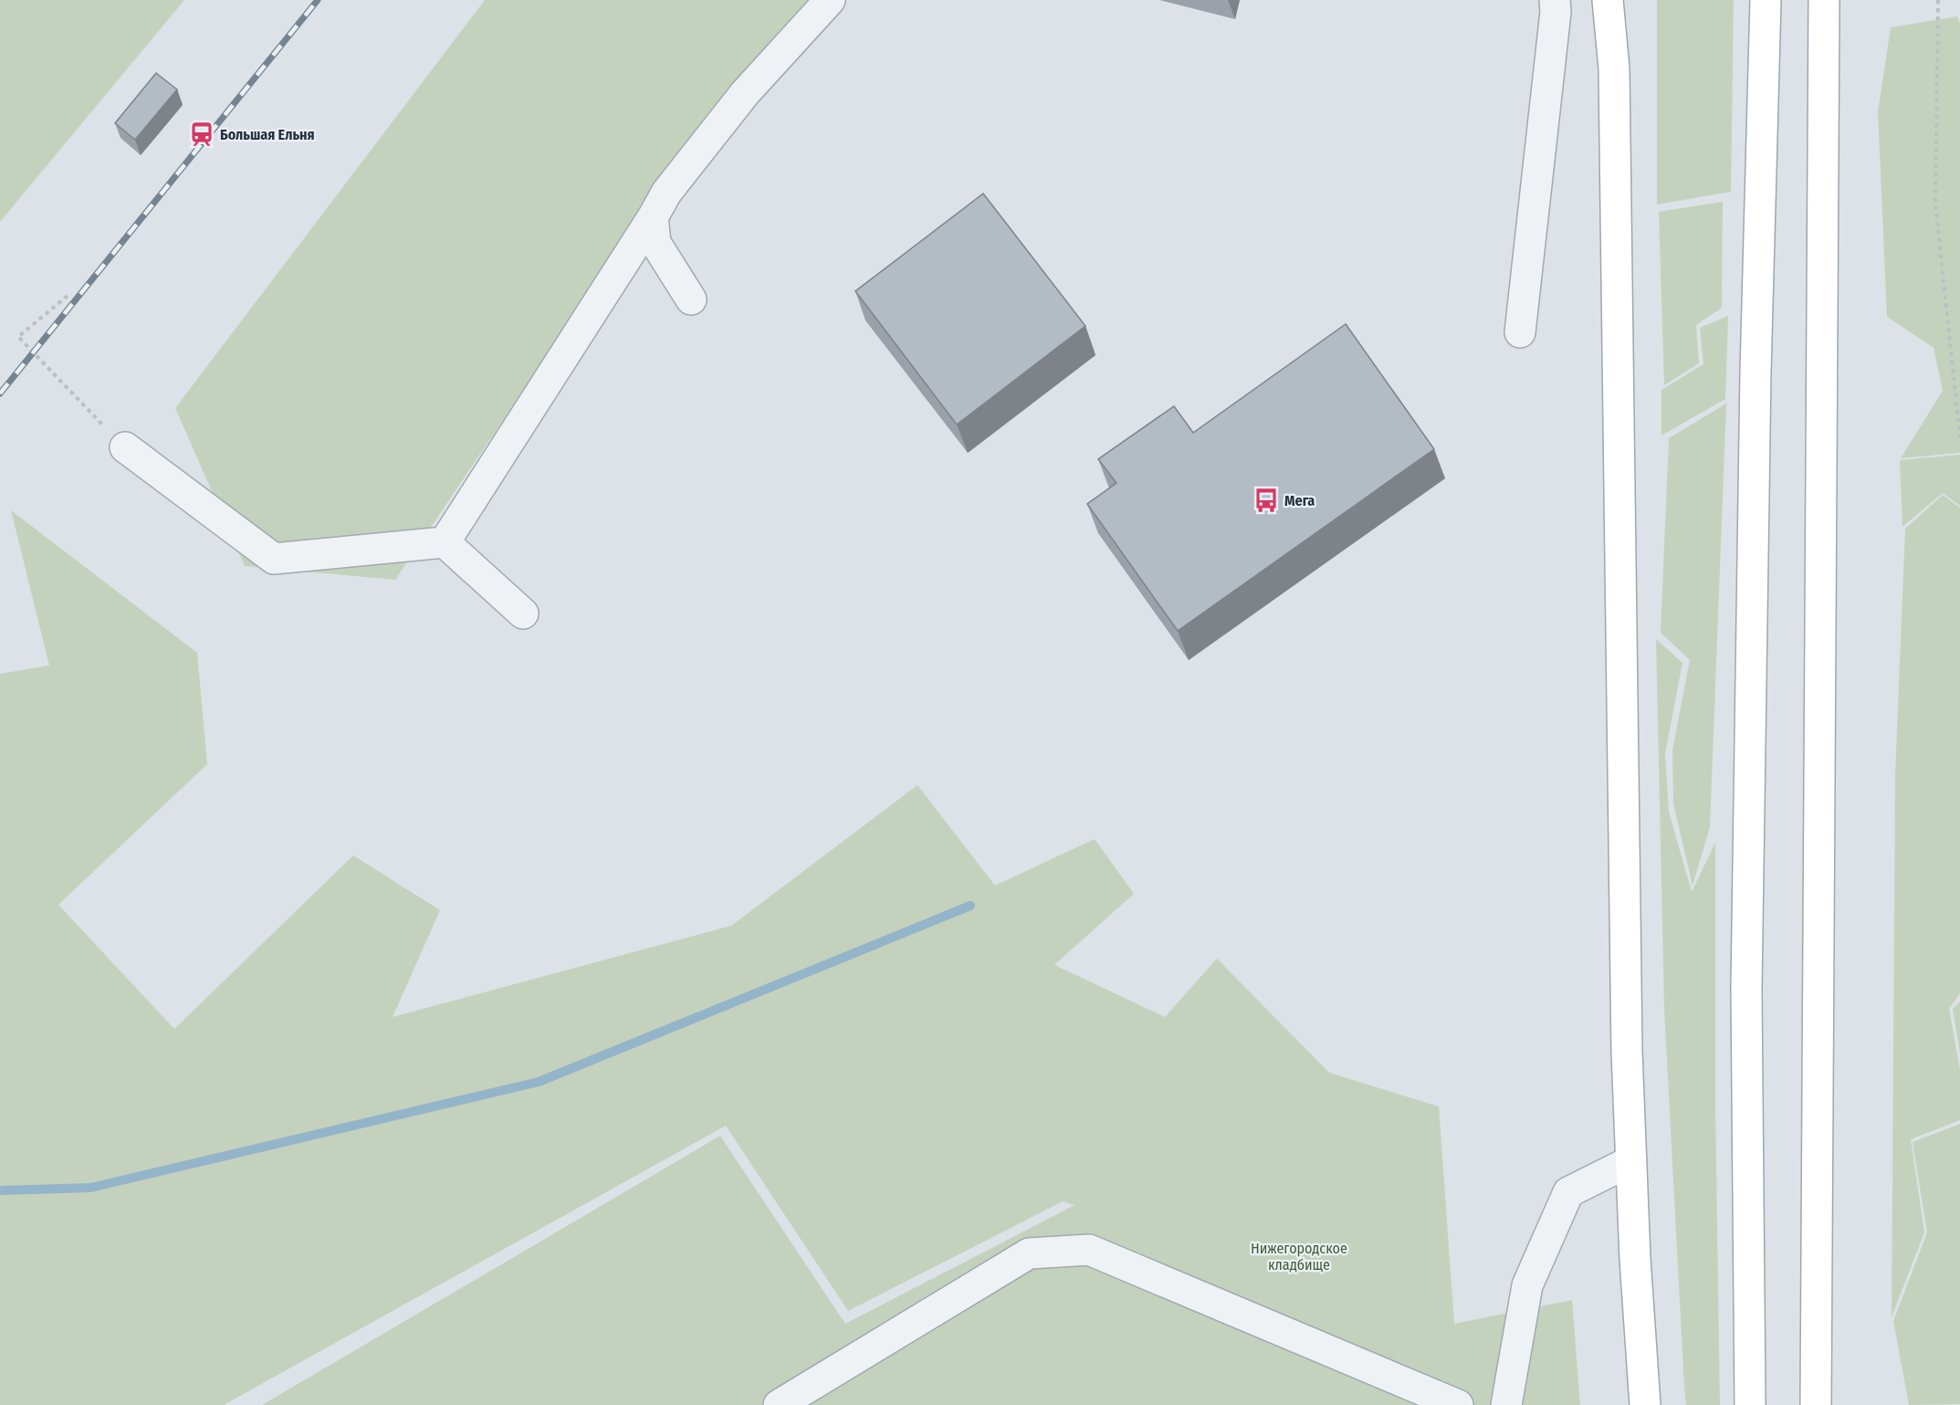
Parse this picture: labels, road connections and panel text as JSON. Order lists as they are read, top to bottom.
{
  "parks": ["Нижегородское кладбище"],
  "places": {
    "station": ["Большая Ельня"],
    "bus stop": ["Мега"]
  }
}
